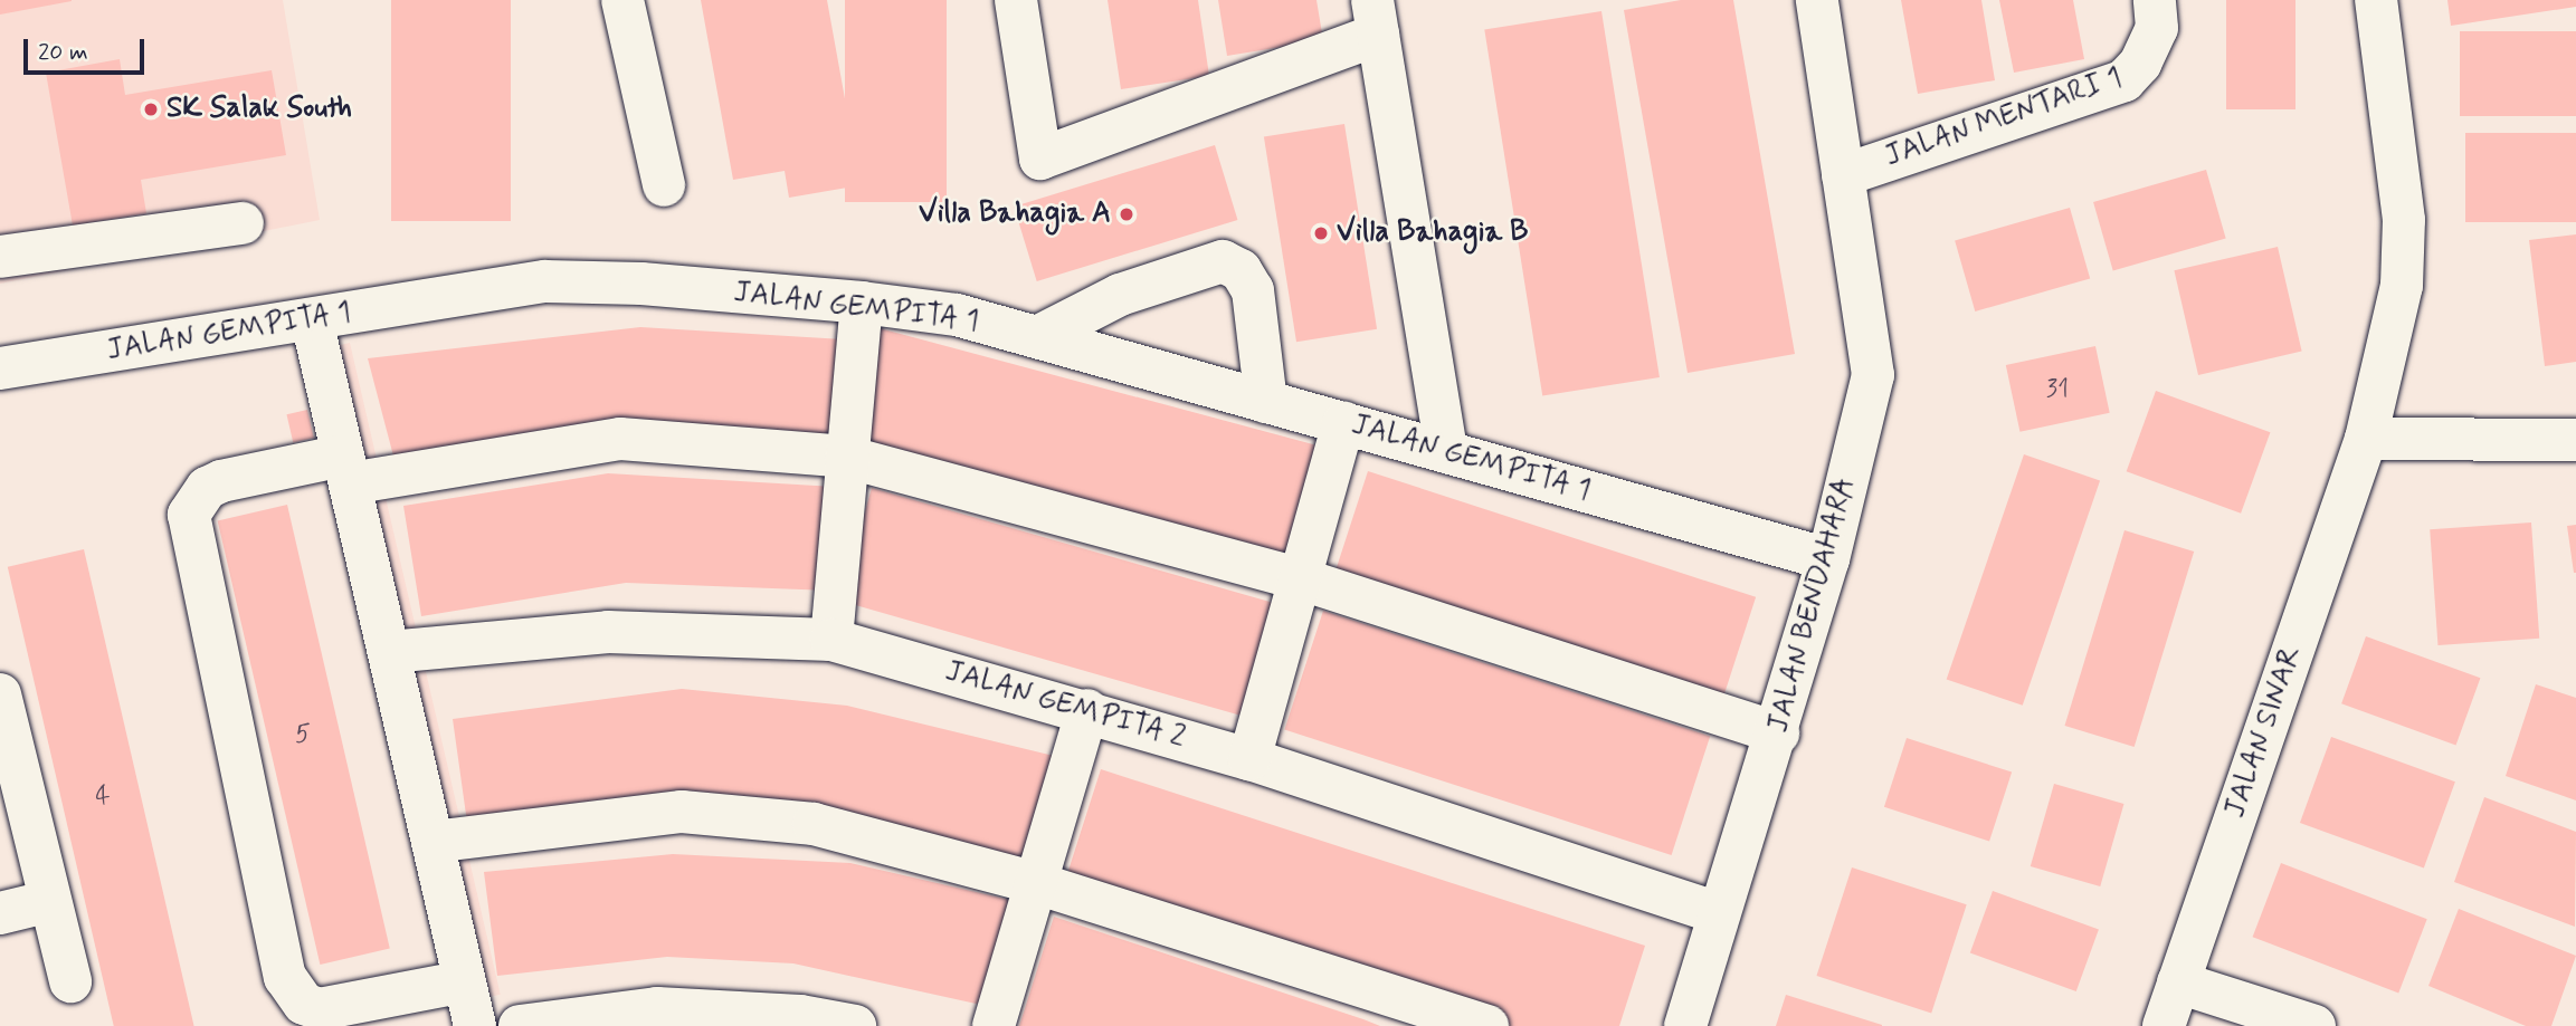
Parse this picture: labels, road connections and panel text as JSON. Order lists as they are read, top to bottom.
{
  "streets": {
    "street": [
      "JALAN MENTARI 1",
      "JALAN GEMPITA 1",
      "JALAN BENDAHARA",
      "JALAN GEMPITA 2",
      "JALAN SINAR"
    ]
  },
  "crossings": [
    ["JALAN MENTARI 1", "JALAN BENDAHARA"],
    ["JALAN GEMPITA 1", "JALAN BENDAHARA"],
    ["JALAN BENDAHARA", "JALAN GEMPITA 2"]
  ],
  "places": ["SK Salak South", "Villa Bahagia A", "Villa Bahagia B"],
  "house_numbers": ["31", "5", "4"],
  "scale_bar": "20 m"
}
